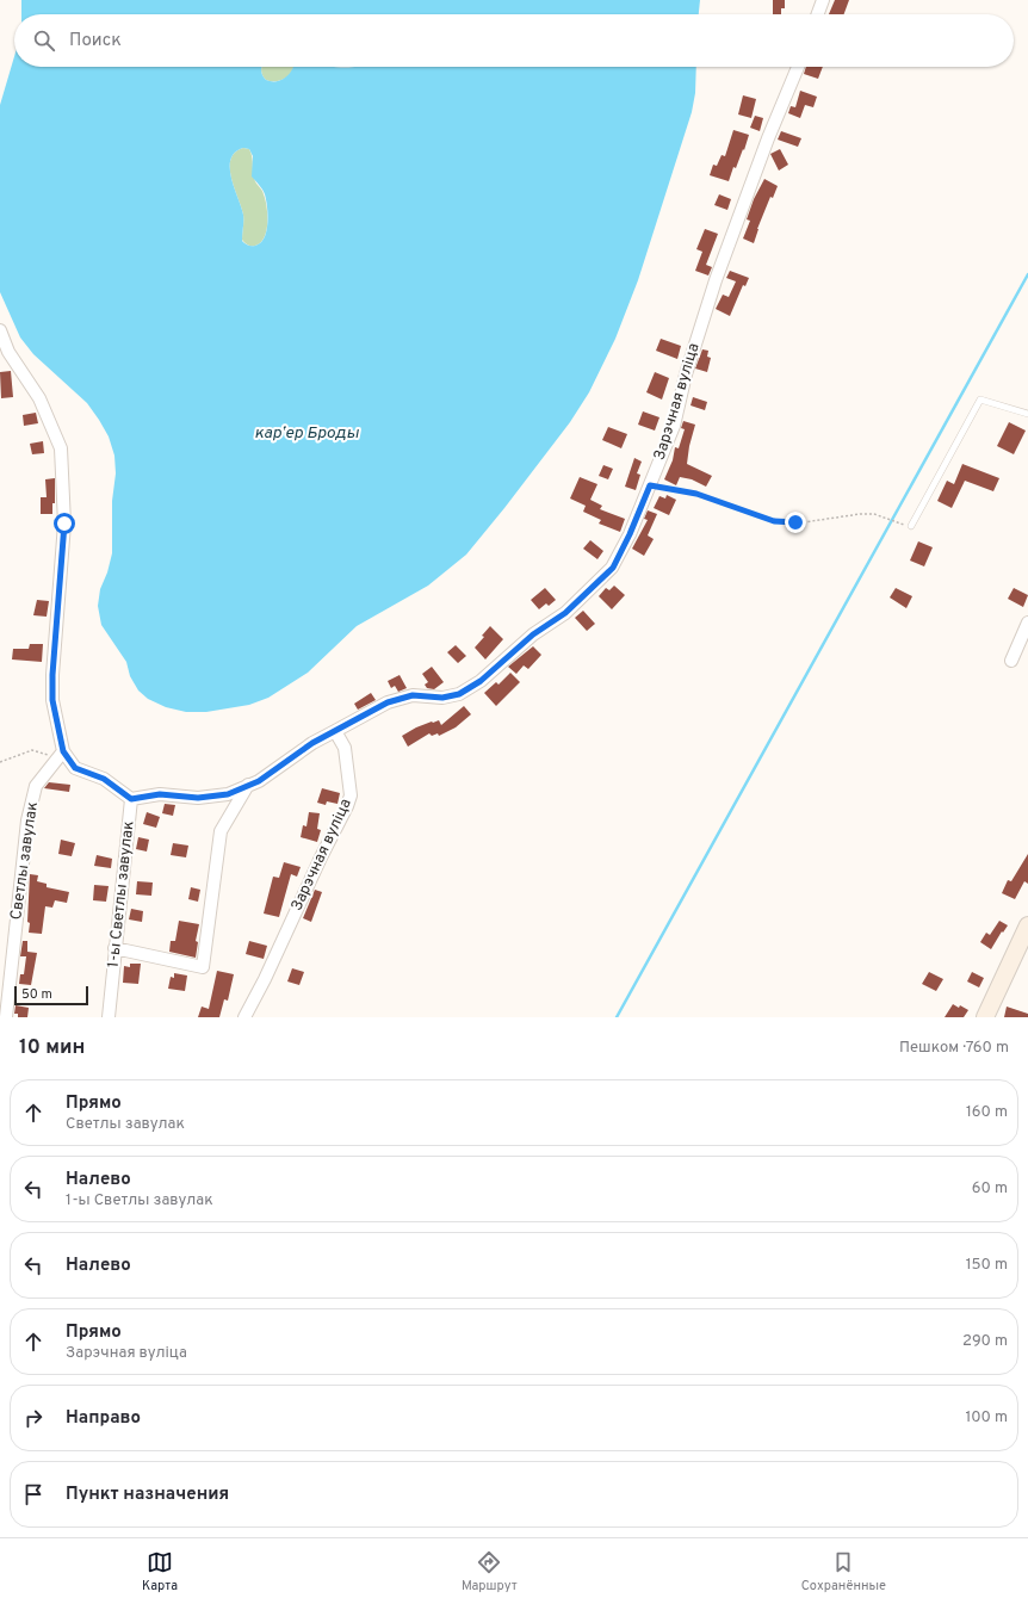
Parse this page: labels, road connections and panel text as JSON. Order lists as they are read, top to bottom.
{
  "streets": {
    "street": ["Зарэчная вуліца", "Светлы завулак", "1-ы Светлы завулак"]
  },
  "crossings": [
    ["Светлы завулак", "1-ы Светлы завулак"]
  ],
  "water": ["карʼер Броды"],
  "scale_bar": "50 m",
  "page": {
    "search": "Поиск",
    "scale": "50 m",
    "heading": ["10 мин", "Пешком · 760 m"],
    "list": [
      ["Прямо", "Светлы завулак", "160 m"],
      ["Налево", "1-ы Светлы завулак", "60 m"],
      ["Налево", "150 m"],
      ["Прямо", "Зарэчная вуліца", "290 m"],
      ["Направо", "100 m"],
      "Пункт назначения"
    ],
    "nav": ["Карта", "Маршрут", "Сохранённые"]
  }
}
